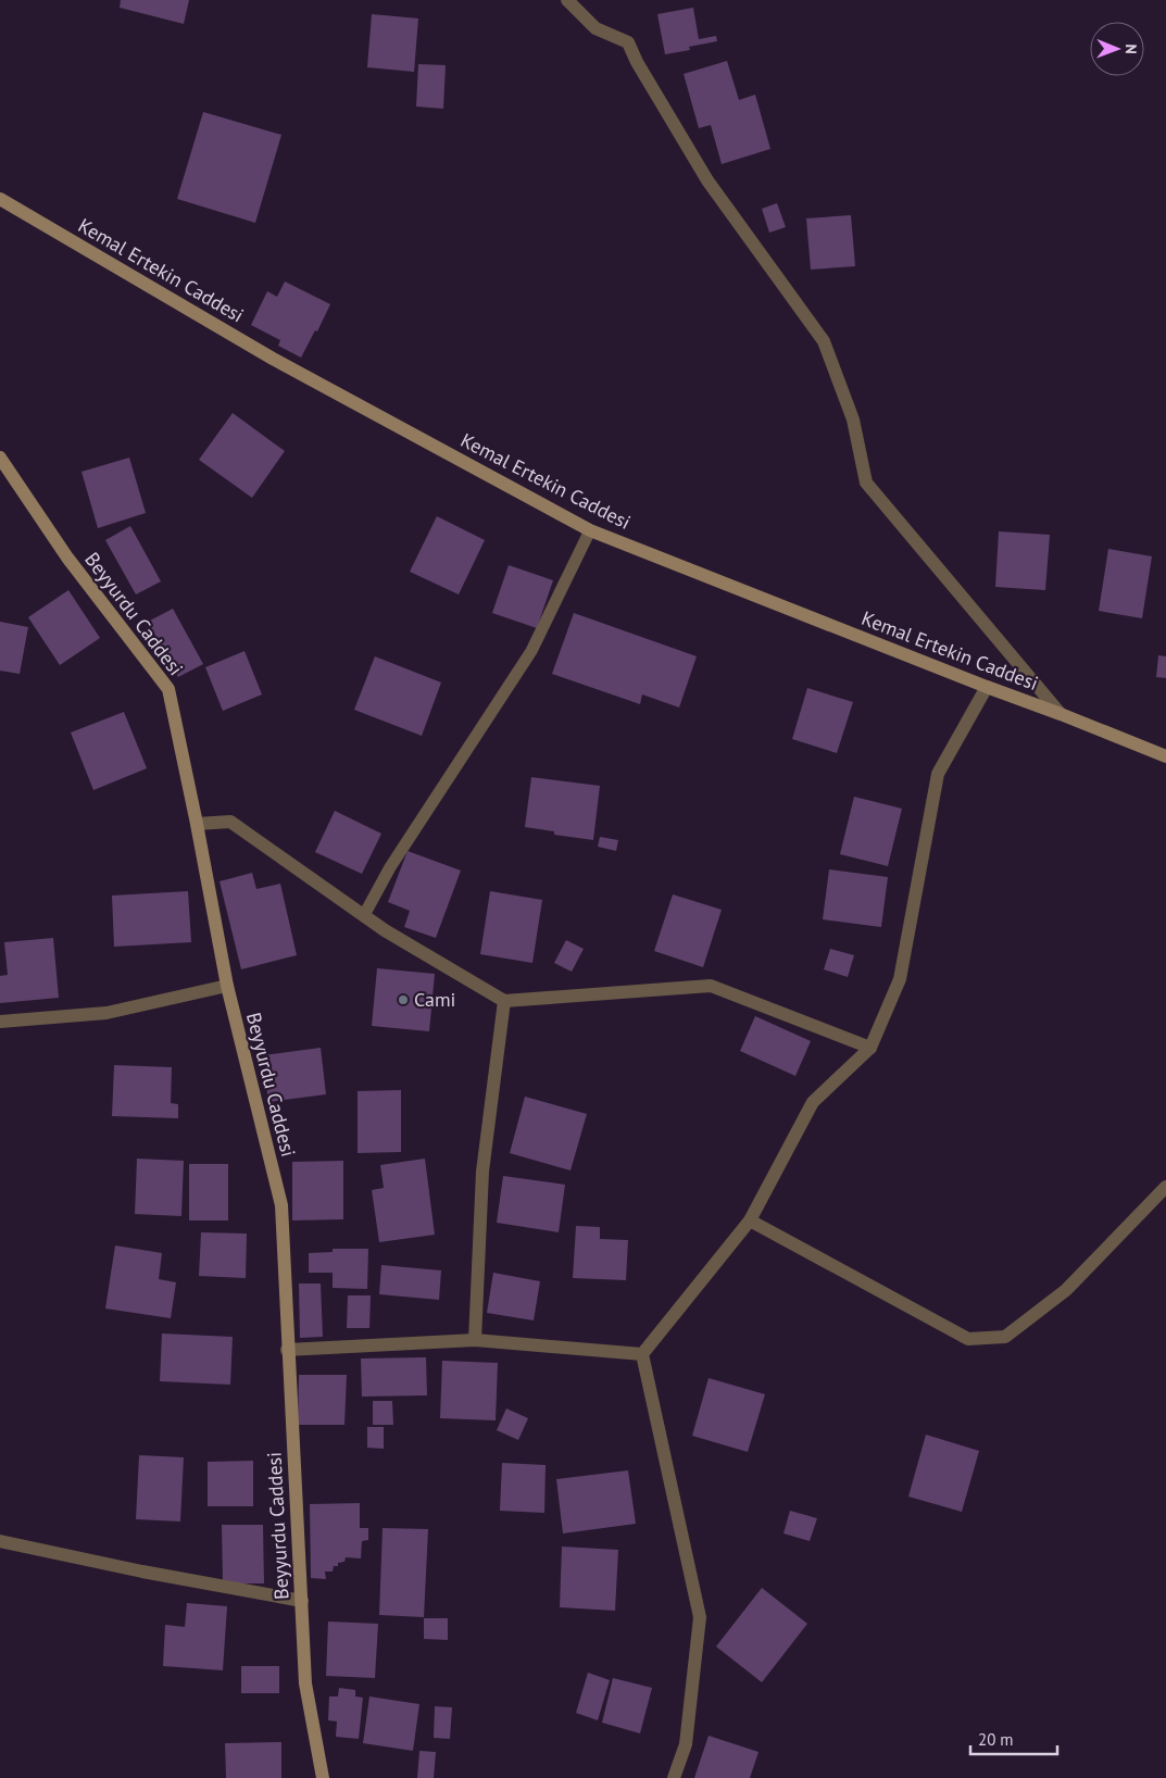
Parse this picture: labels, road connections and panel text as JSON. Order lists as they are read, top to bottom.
{
  "streets": {
    "street": ["Kemal Ertekin Caddesi", "Beyyurdu Caddesi"]
  },
  "places": ["Cami"],
  "scale_bar": "20 m",
  "north": "right"
}
